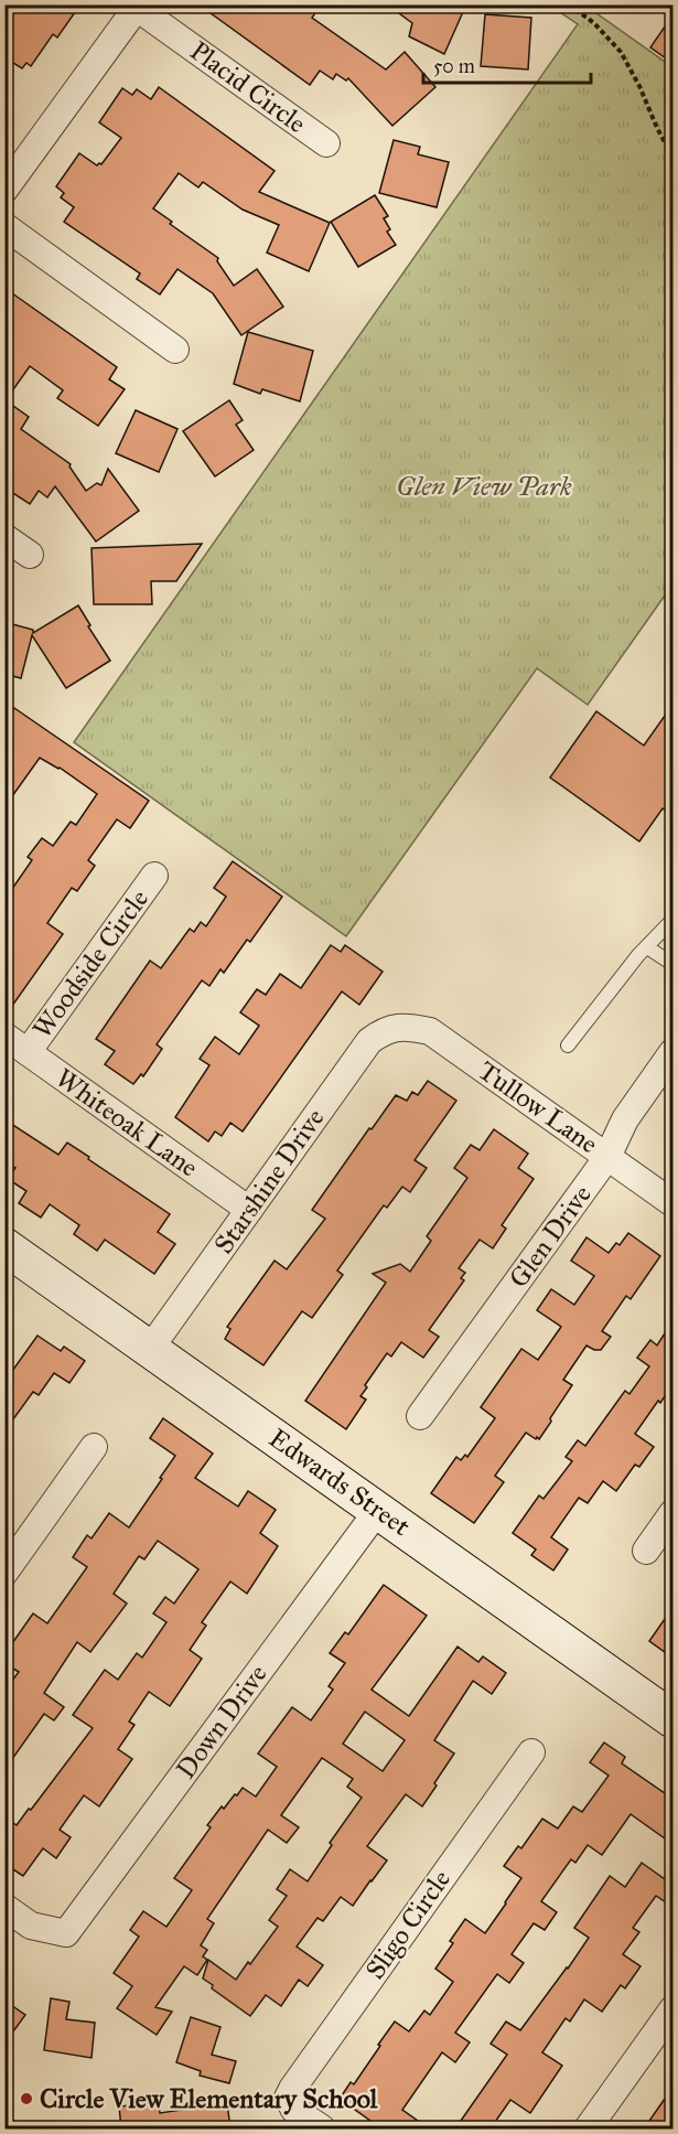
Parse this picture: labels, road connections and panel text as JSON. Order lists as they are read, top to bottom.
{
  "streets": {
    "street": [
      "Placid Circle",
      "Woodside Circle",
      "Tullow Lane",
      "Whiteoak Lane",
      "Starshine Drive",
      "Glen Drive",
      "Edwards Street",
      "Down Drive",
      "Sligo Circle"
    ]
  },
  "crossings": [
    ["Woodside Circle", "Whiteoak Lane"],
    ["Tullow Lane", "Starshine Drive"],
    ["Tullow Lane", "Glen Drive"],
    ["Whiteoak Lane", "Starshine Drive"],
    ["Starshine Drive", "Edwards Street"],
    ["Edwards Street", "Down Drive"]
  ],
  "parks": ["Glen View Park"],
  "places": ["Circle View Elementary School"],
  "scale_bar": "50 m"
}
